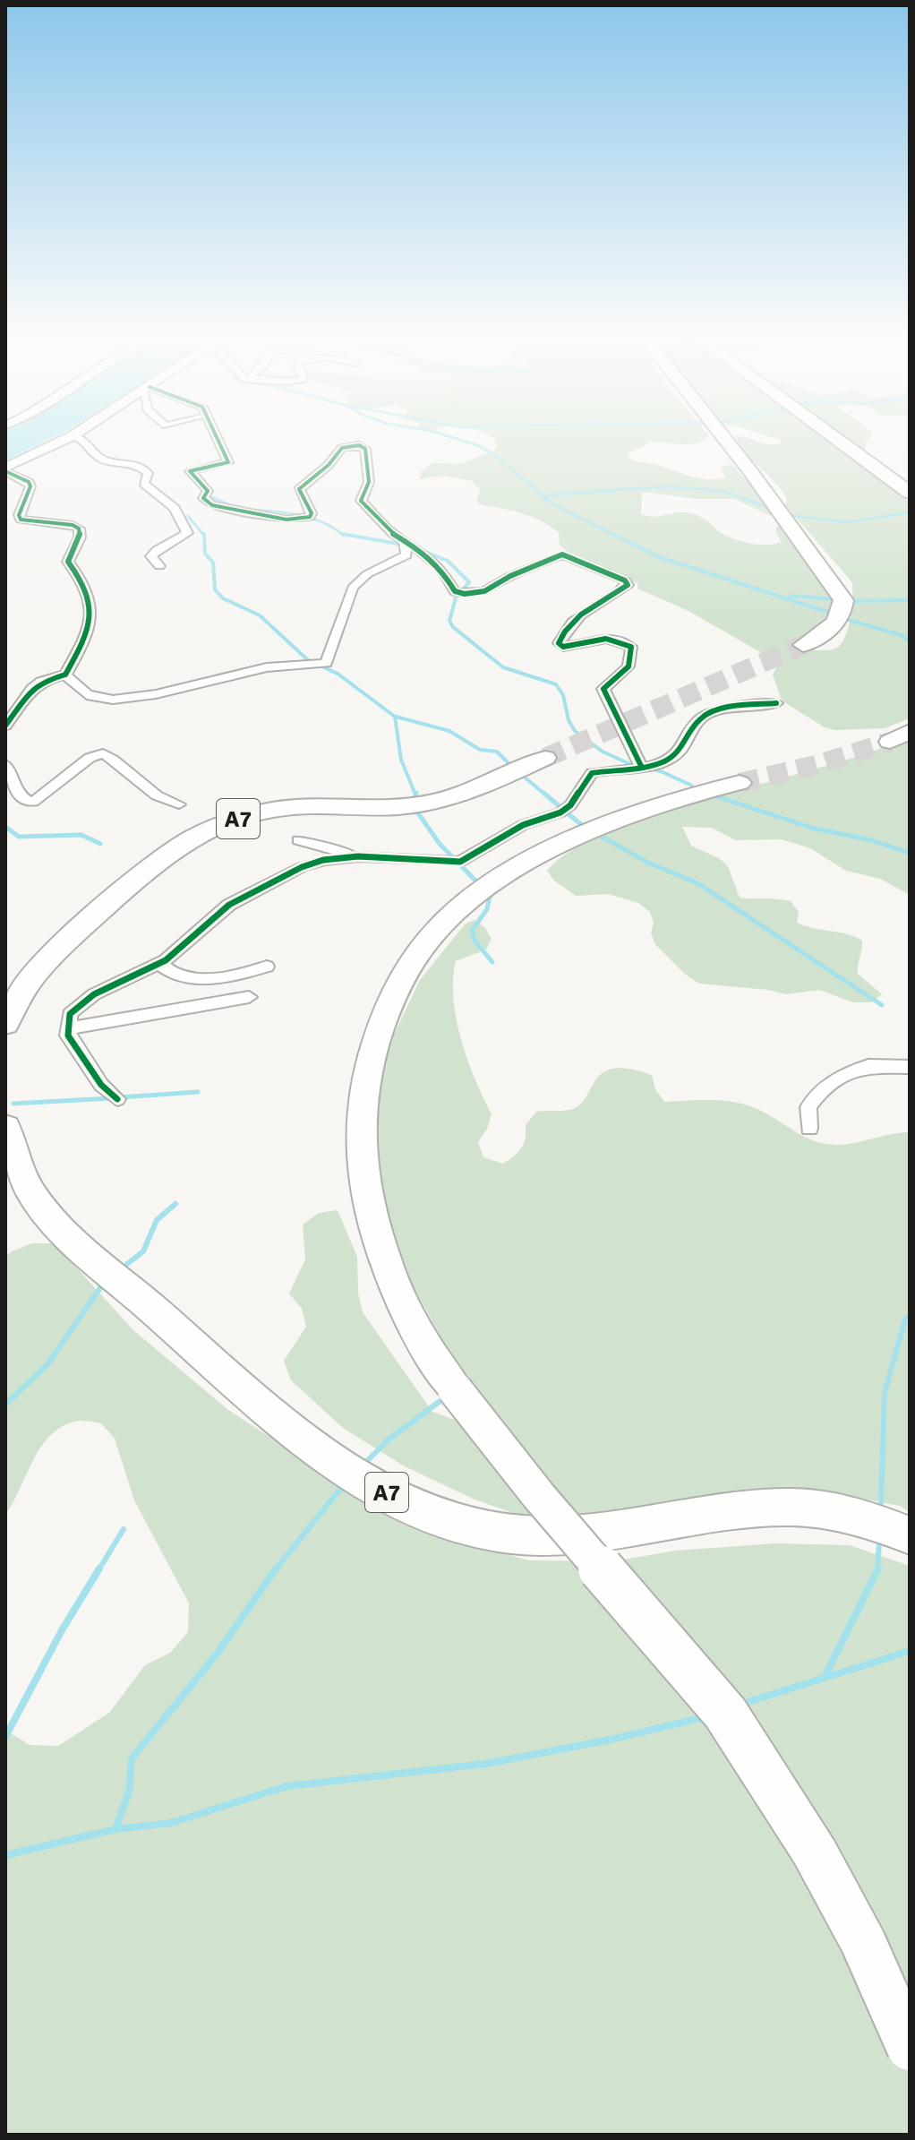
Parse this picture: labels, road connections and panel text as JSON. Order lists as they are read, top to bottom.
{
  "streets": {
    "highway": ["A7"]
  }
}
